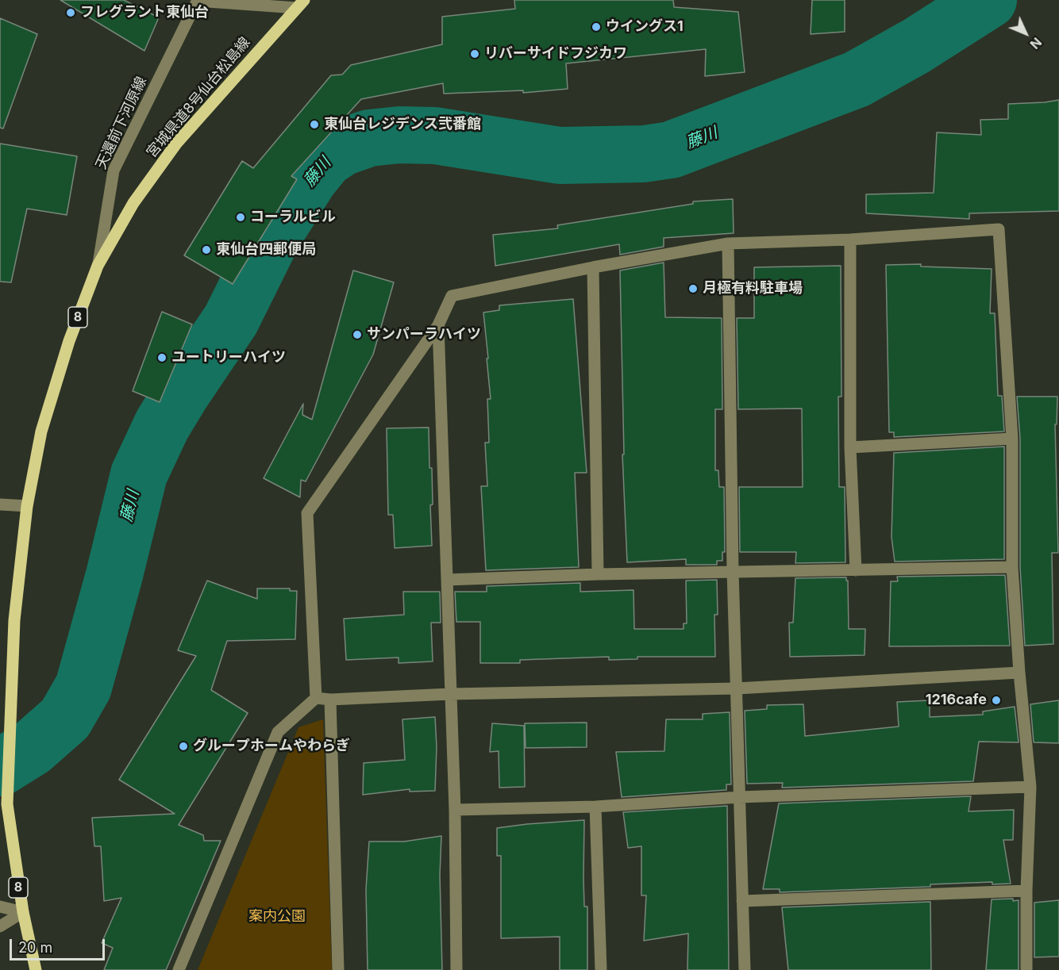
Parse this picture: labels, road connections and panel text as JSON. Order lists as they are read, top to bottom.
{
  "streets": {
    "main road": ["宮城県道8号仙台松島線", "8"],
    "street": ["天還前下河原線"]
  },
  "crossings": [
    ["宮城県道8号仙台松島線", "天還前下河原線"]
  ],
  "water": ["藤川"],
  "parks": ["案内公園"],
  "places": [
    "フレグラント東仙台",
    "ウイングス1",
    "リバーサイドフジカワ",
    "東仙台レジデンス弐番館",
    "コーラルビル",
    "東仙台四郵便局",
    "月極有料駐車場",
    "サンパーラハイツ",
    "ユートリーハイツ",
    "1216cafe",
    "グループホームやわらぎ"
  ],
  "scale_bar": "20 m",
  "north": "bottom right"
}
